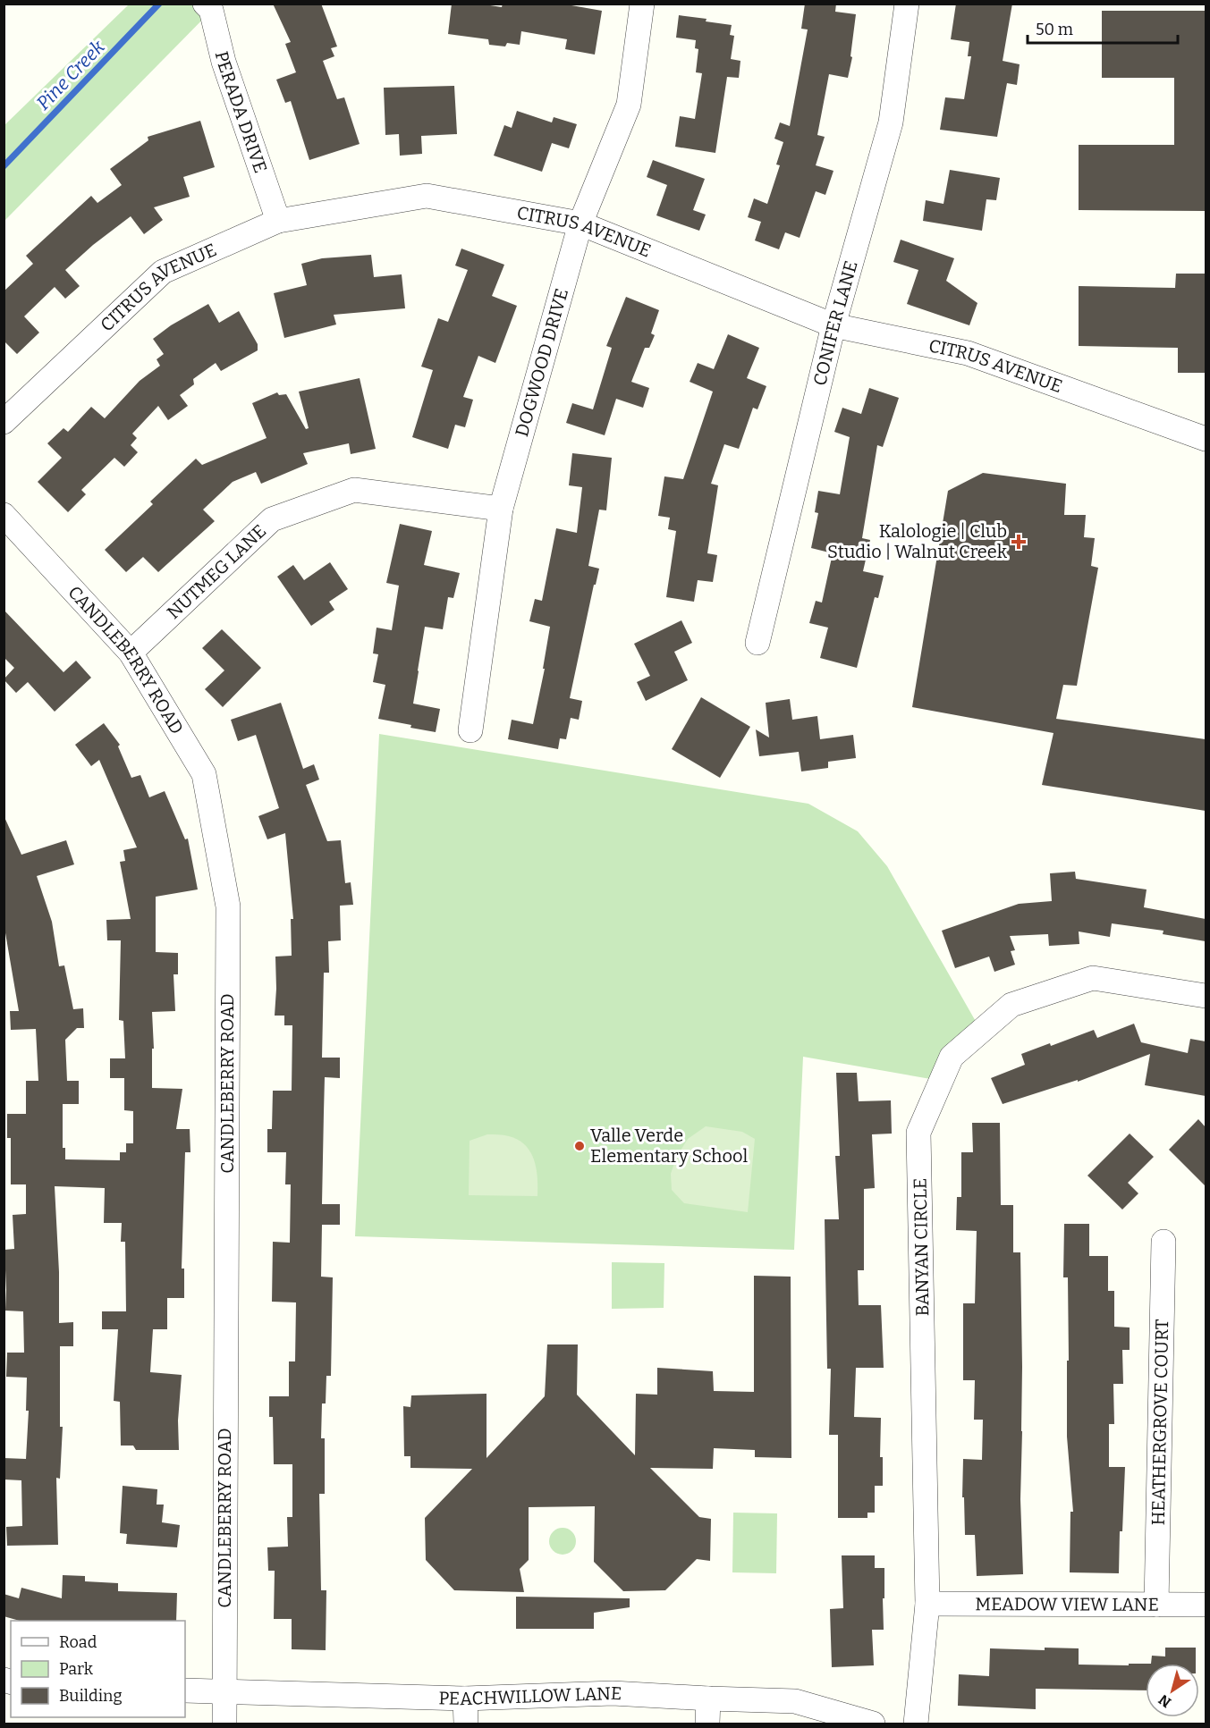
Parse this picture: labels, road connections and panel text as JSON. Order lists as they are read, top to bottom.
{
  "streets": {
    "street": [
      "PERADA DRIVE",
      "CITRUS AVENUE",
      "CONIFER LANE",
      "DOGWOOD DRIVE",
      "NUTMEG LANE",
      "CANDLEBERRY ROAD",
      "BANYAN CIRCLE",
      "HEATHERGROVE COURT",
      "MEADOW VIEW LANE",
      "PEACHWILLOW LANE"
    ]
  },
  "crossings": [
    ["PERADA DRIVE", "CITRUS AVENUE"],
    ["CITRUS AVENUE", "CONIFER LANE"],
    ["CITRUS AVENUE", "DOGWOOD DRIVE"],
    ["DOGWOOD DRIVE", "NUTMEG LANE"],
    ["NUTMEG LANE", "CANDLEBERRY ROAD"],
    ["CANDLEBERRY ROAD", "PEACHWILLOW LANE"],
    ["BANYAN CIRCLE", "MEADOW VIEW LANE"],
    ["HEATHERGROVE COURT", "MEADOW VIEW LANE"]
  ],
  "water": ["Pine Creek"],
  "places": {
    "health": ["Kalologie | Club Studio | Walnut Creek"],
    "other": ["Valle Verde Elementary School"]
  },
  "legend": ["Road", "Park", "Building"],
  "scale_bar": "50 m",
  "north": "bottom left"
}
